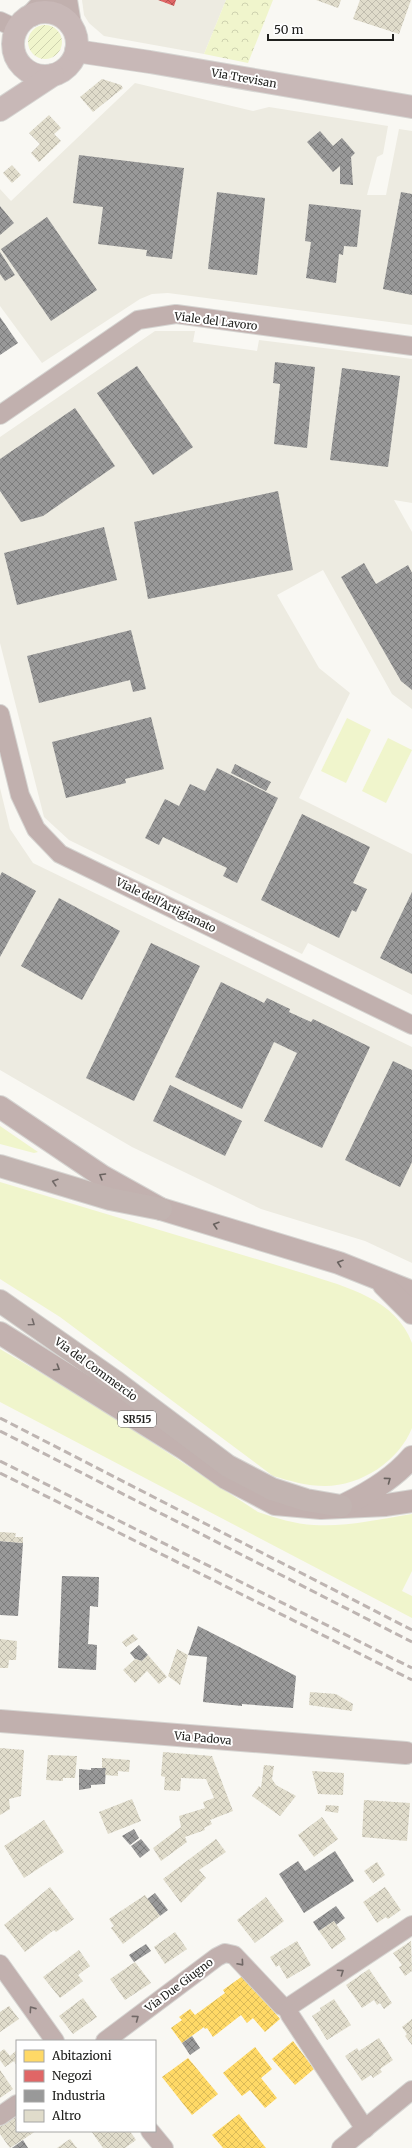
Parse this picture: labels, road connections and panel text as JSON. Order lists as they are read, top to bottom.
{
  "streets": {
    "highway": ["Via del Commercio"],
    "main road": ["Via Trevisan", "SR515"],
    "street": [
      "Viale del Lavoro",
      "Viale dell'Artigianato",
      "Via Padova",
      "Via Due Giugno"
    ]
  },
  "one_way": ["Via del Commercio"],
  "legend": [
    "Abitazioni",
    "Negozi",
    "Industria",
    "Altro"
  ],
  "scale_bar": "50 m"
}
